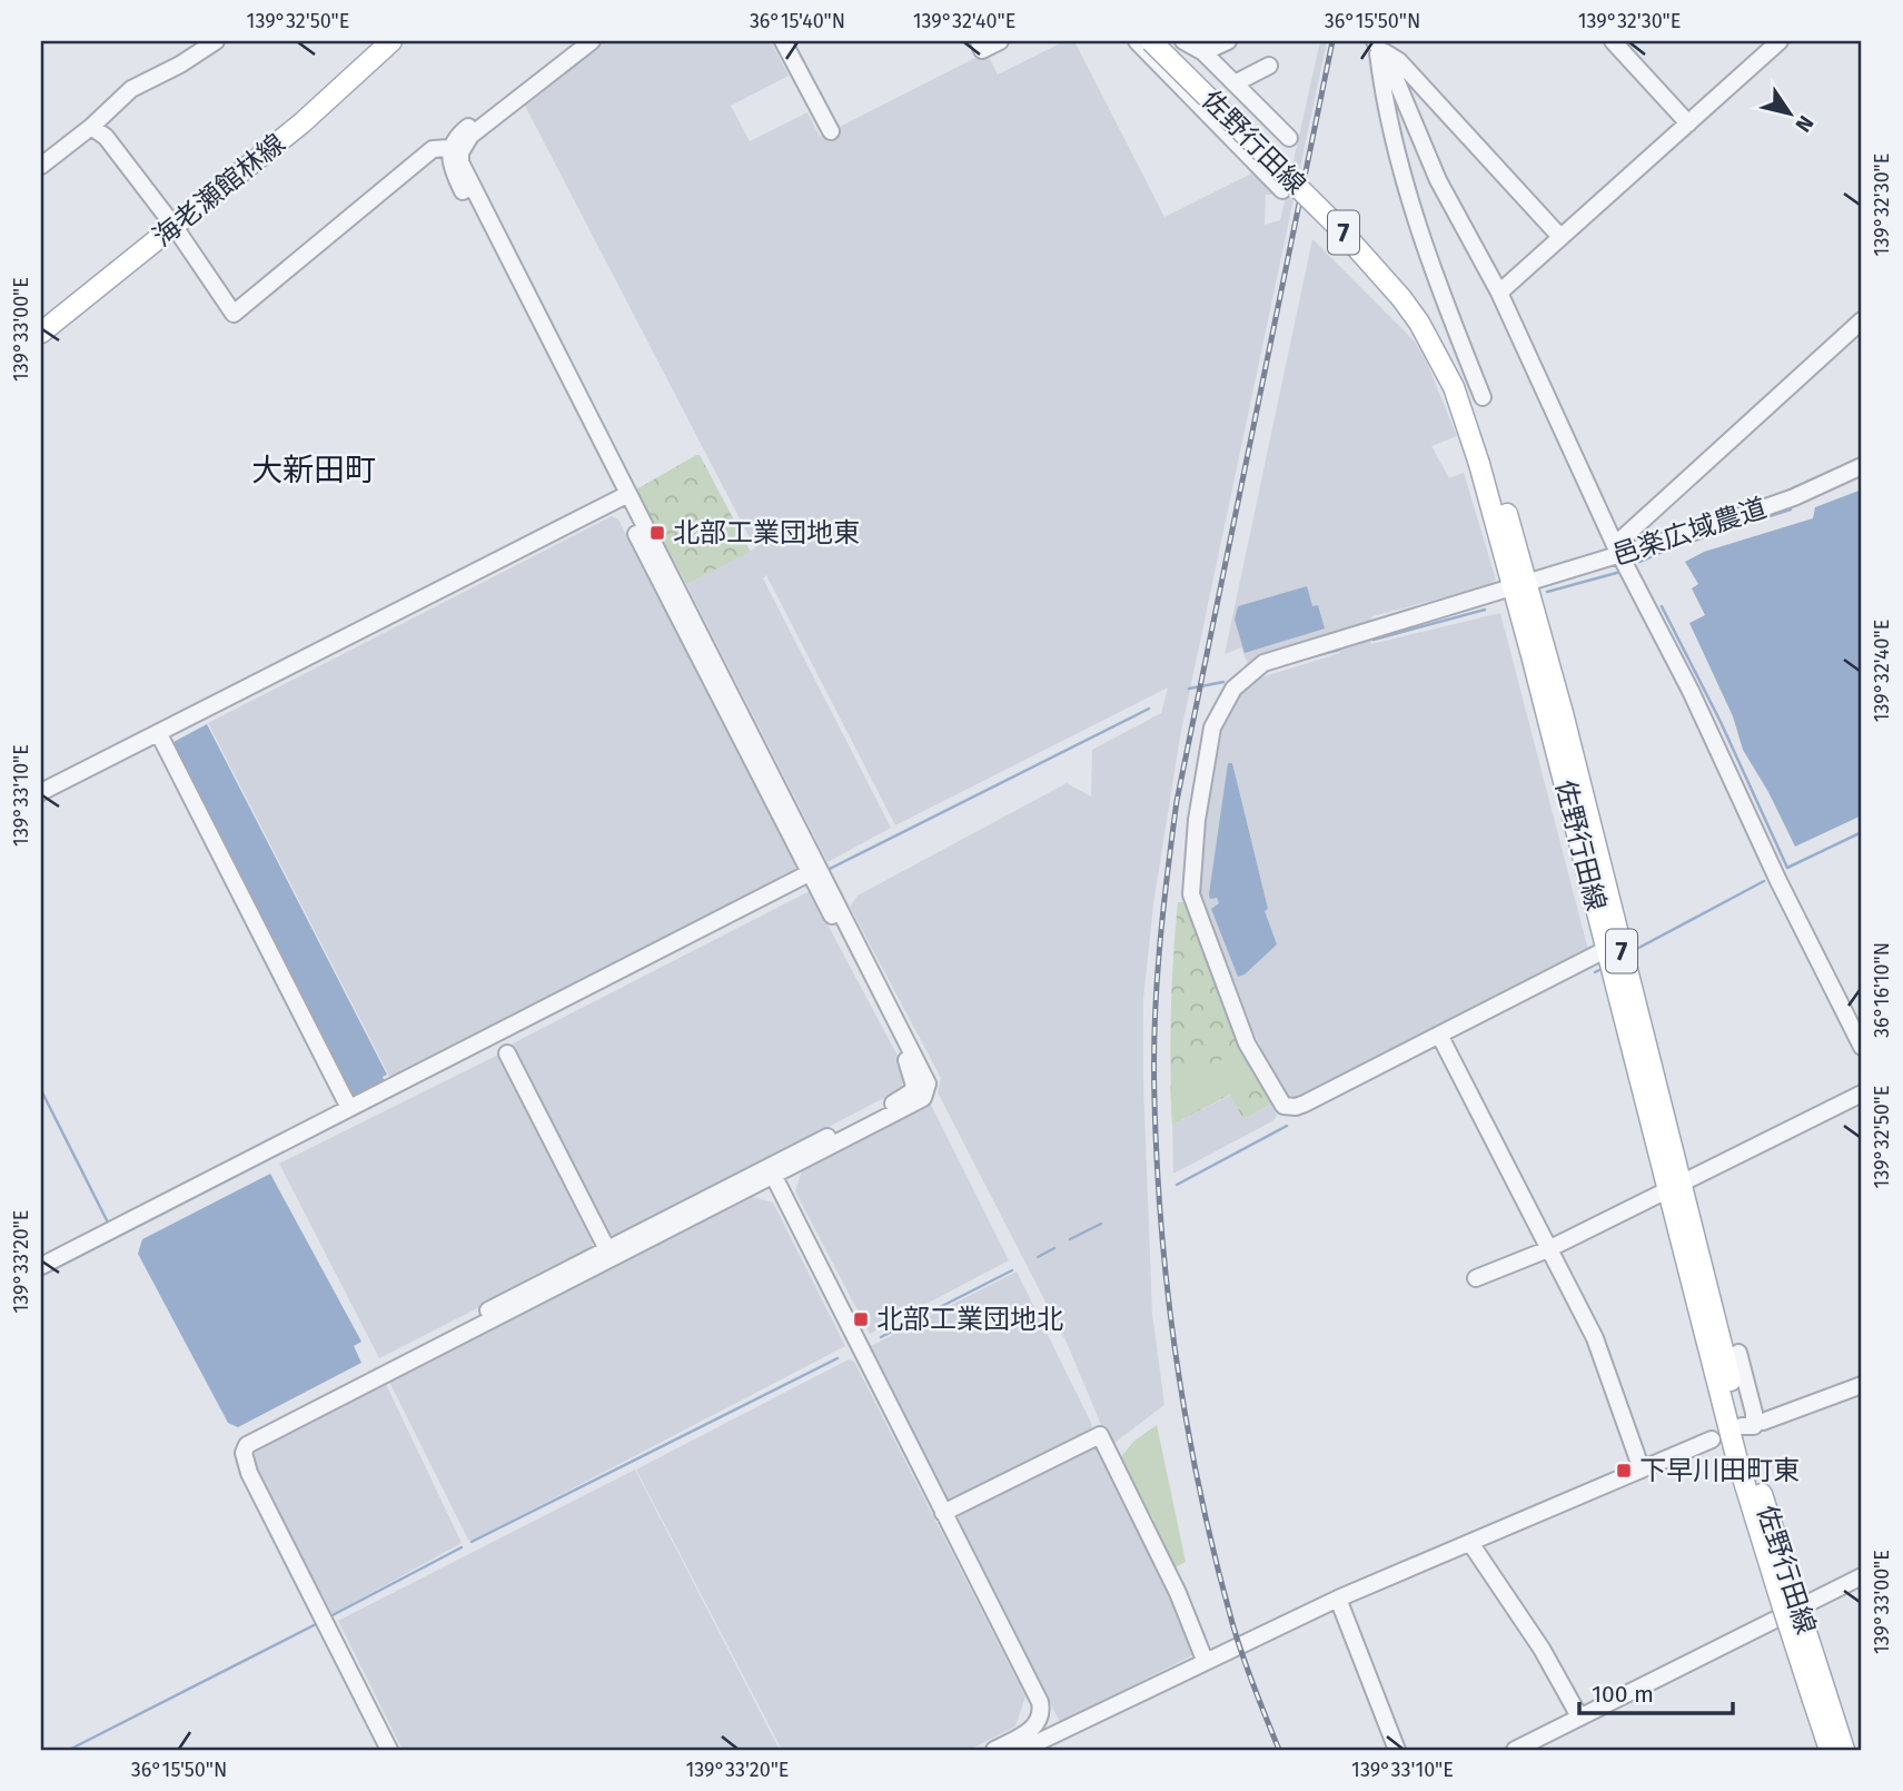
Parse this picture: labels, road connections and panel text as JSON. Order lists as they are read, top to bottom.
{
  "streets": {
    "main road": ["佐野行田線", "海老瀬館林線", "7"],
    "street": ["邑楽広域農道"]
  },
  "crossings": [
    ["佐野行田線", "邑楽広域農道"]
  ],
  "districts": ["大新田町"],
  "places": {
    "transit": ["北部工業団地東", "北部工業団地北", "下早川田町東"]
  },
  "scale_bar": "100 m",
  "north": "bottom right",
  "coordinates": [
    "139°32'50\"E",
    "36°15'40\"N",
    "139°32'40\"E",
    "36°15'50\"N",
    "139°32'30\"E",
    "139°33'00\"E",
    "139°33'10\"E",
    "36°16'10\"N",
    "139°33'20\"E"
  ]
}
